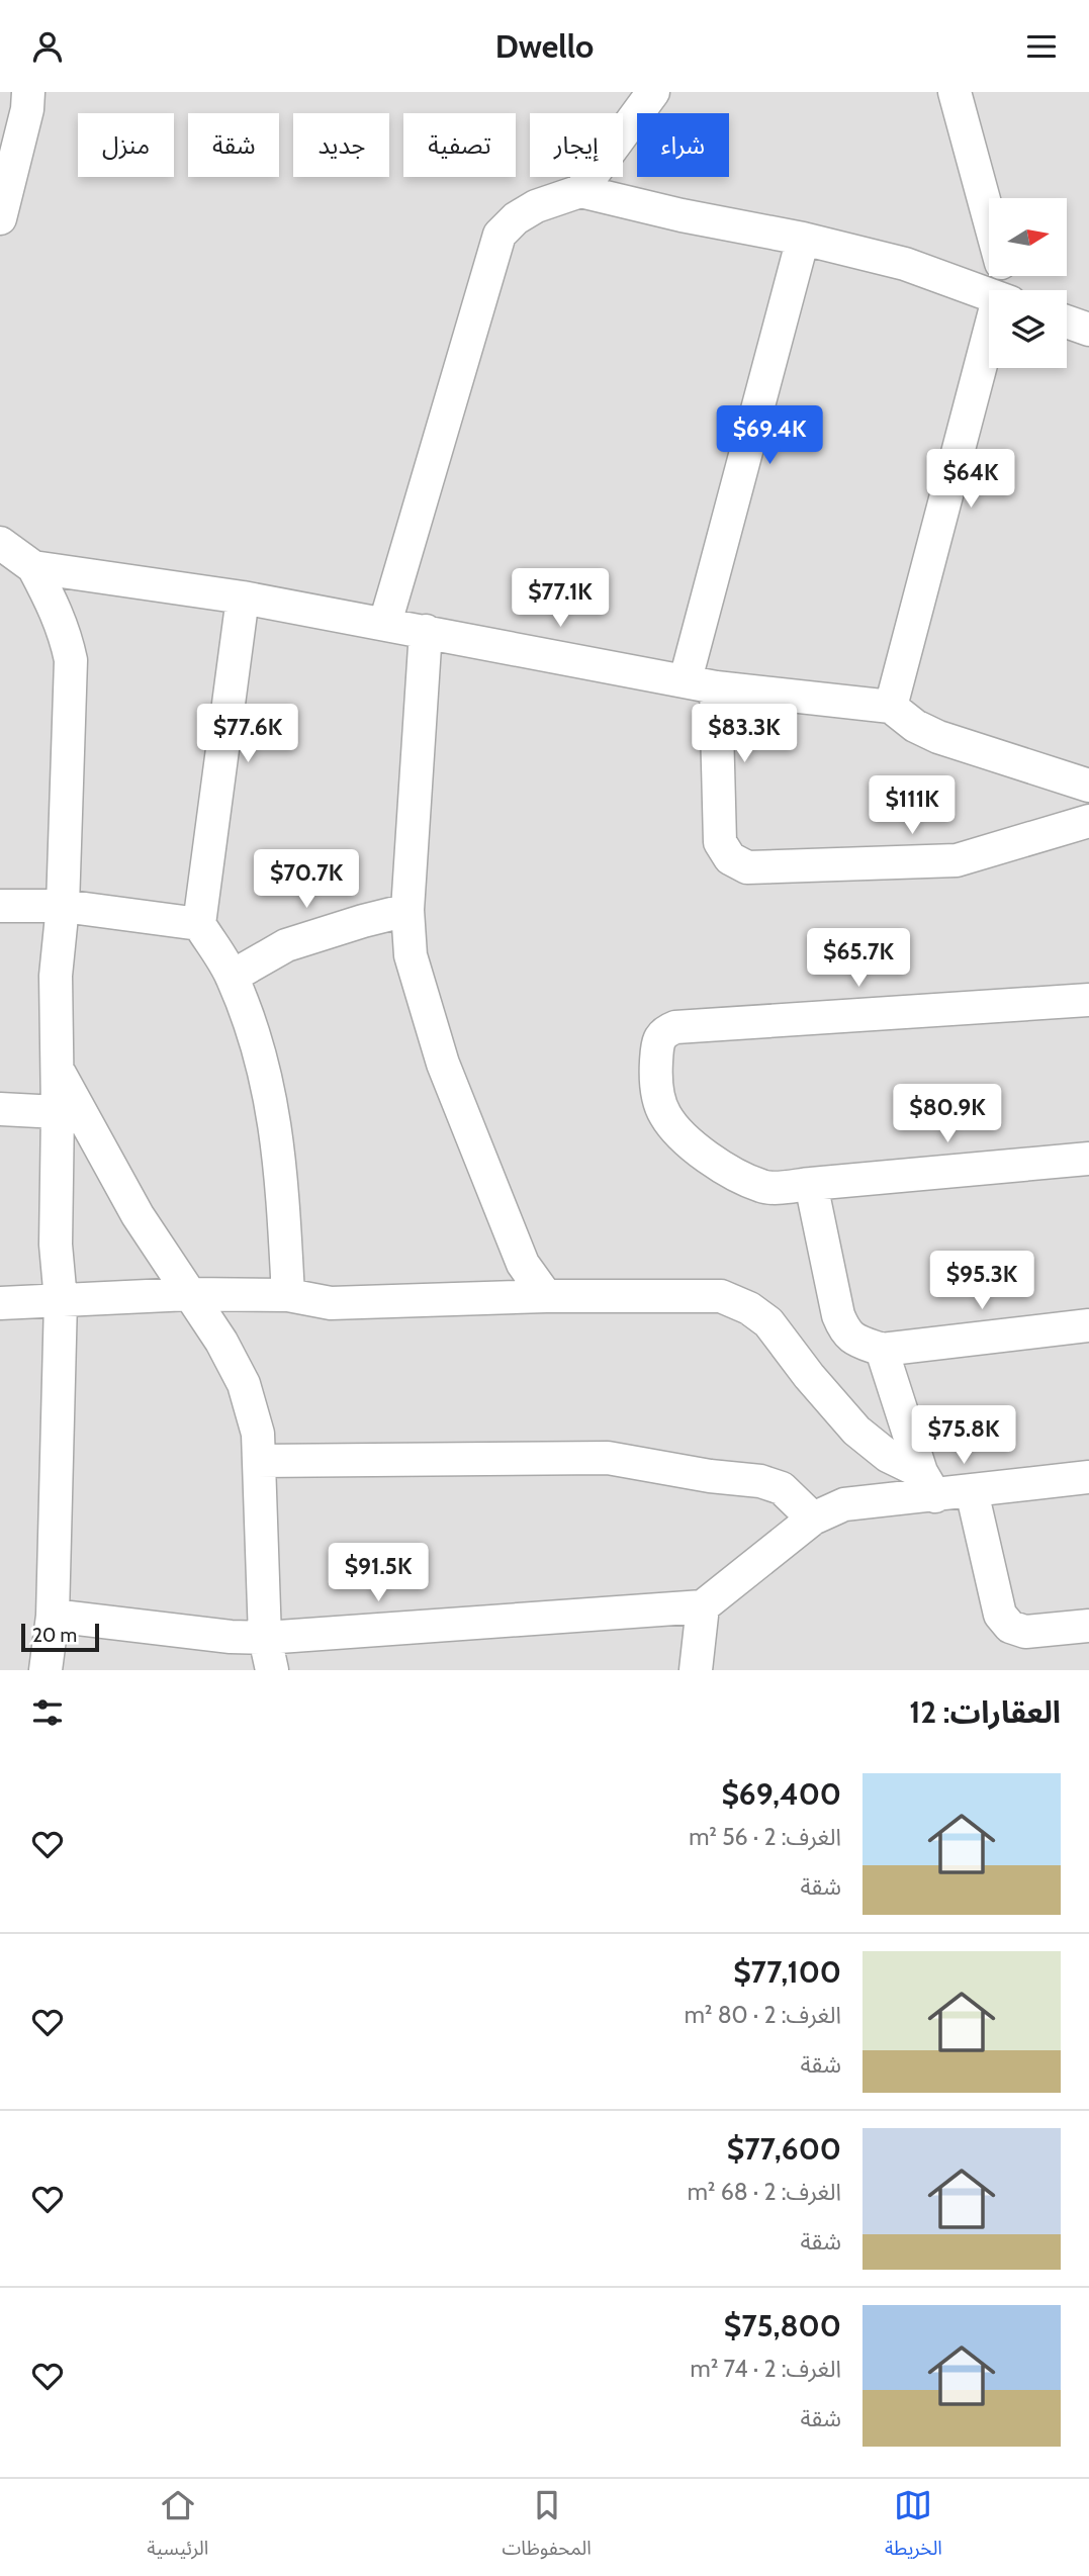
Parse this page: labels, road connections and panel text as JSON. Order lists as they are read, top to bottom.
{
  "scale_bar": "20 m",
  "north": "right",
  "page": {
    "header": "Dwello",
    "chip": [
      "شراء",
      "إيجار",
      "تصفية",
      "جديد",
      "شقة",
      "منزل"
    ],
    "price": [
      "$69.4K",
      "$64K",
      "$77.1K",
      "$77.6K",
      "$83.3K",
      "$111K",
      "$70.7K",
      "$65.7K",
      "$80.9K",
      "$95.3K",
      "$75.8K",
      "$91.5K"
    ],
    "scale": "20 m",
    "heading": "العقارات: 12",
    "list": [
      {
        "name": "$69,400",
        "note": "الغرف: 2 · 56 m² · شقة"
      },
      {
        "name": "$77,100",
        "note": "الغرف: 2 · 80 m² · شقة"
      },
      {
        "name": "$77,600",
        "note": "الغرف: 2 · 68 m² · شقة"
      },
      {
        "name": "$75,800",
        "note": "الغرف: 2 · 74 m² · شقة"
      }
    ],
    "tabs": ["الخريطة", "المحفوظات", "الرئيسية"]
  }
}
